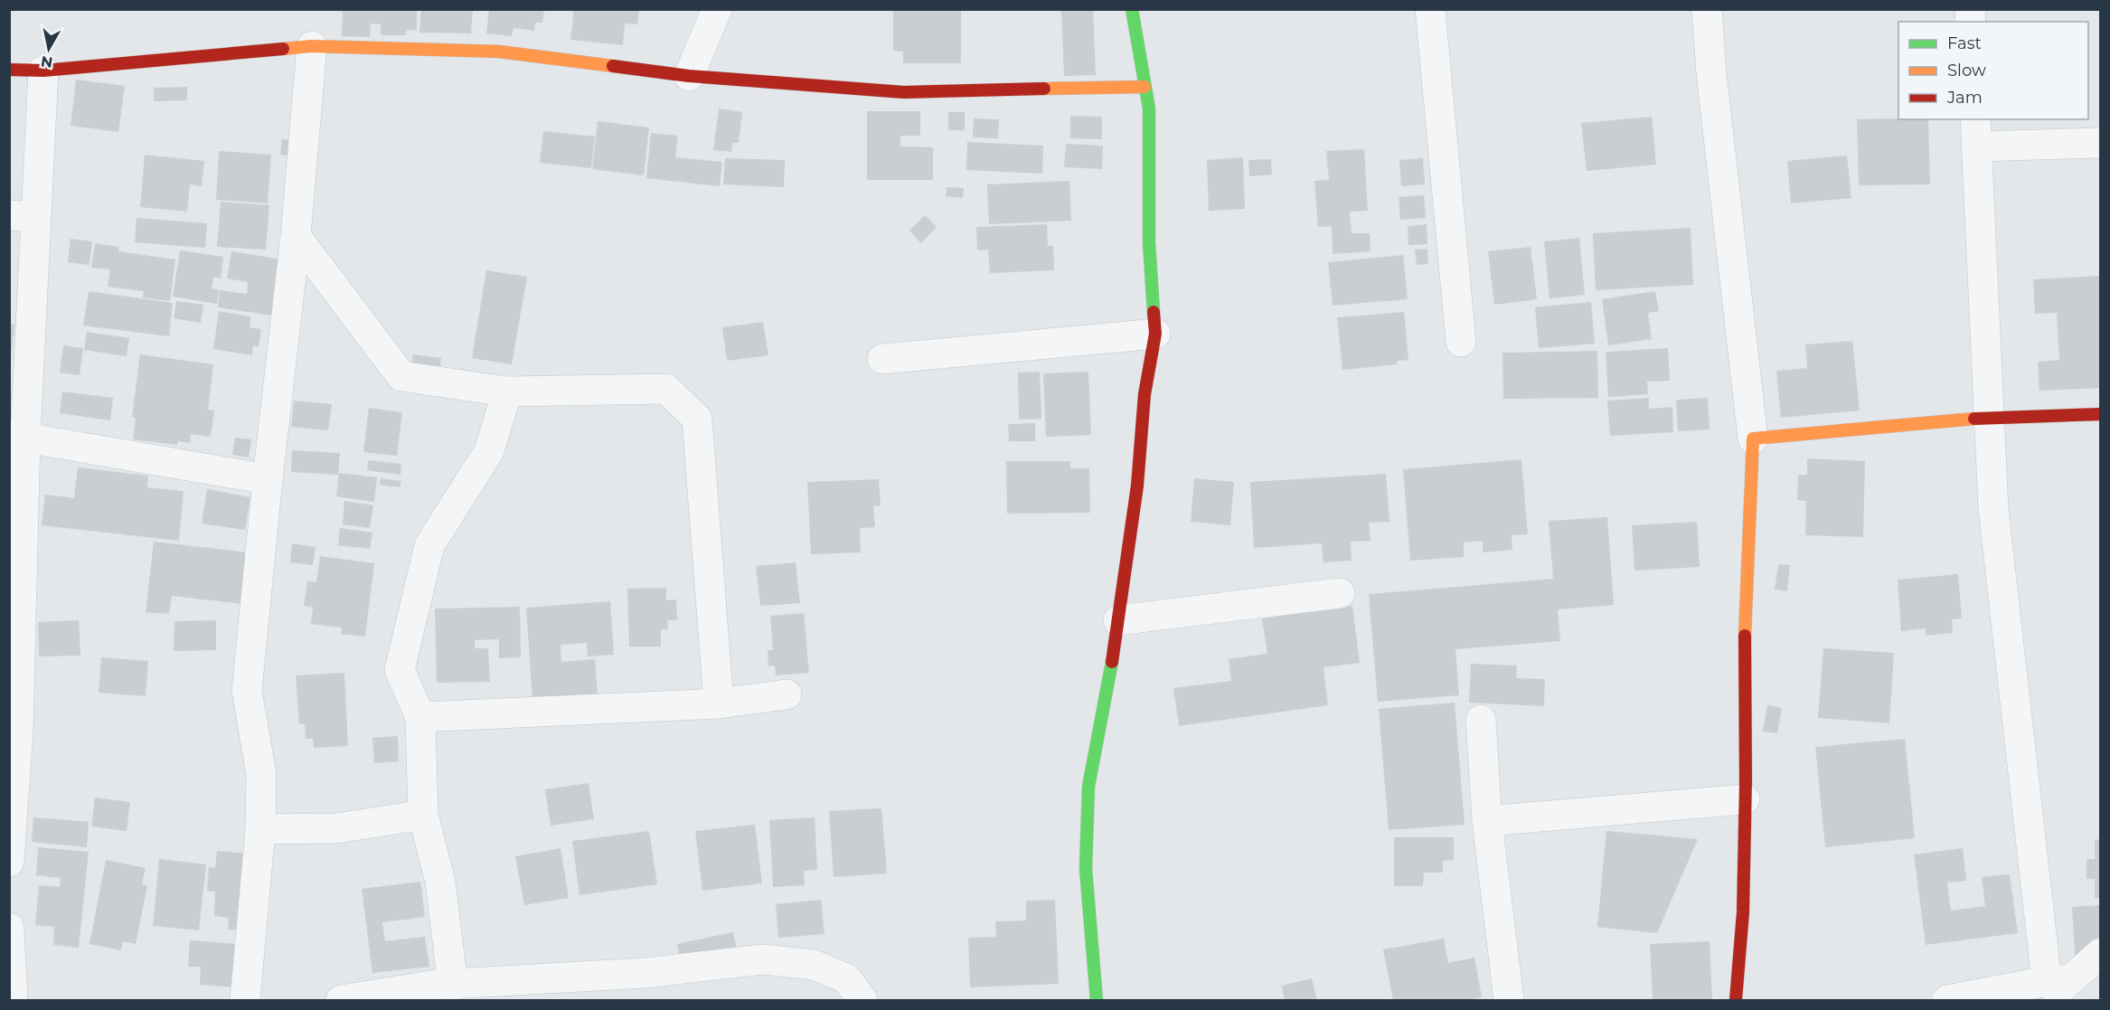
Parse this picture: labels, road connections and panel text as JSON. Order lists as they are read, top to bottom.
{
  "legend": ["Fast", "Slow", "Jam"],
  "north": "bottom"
}
